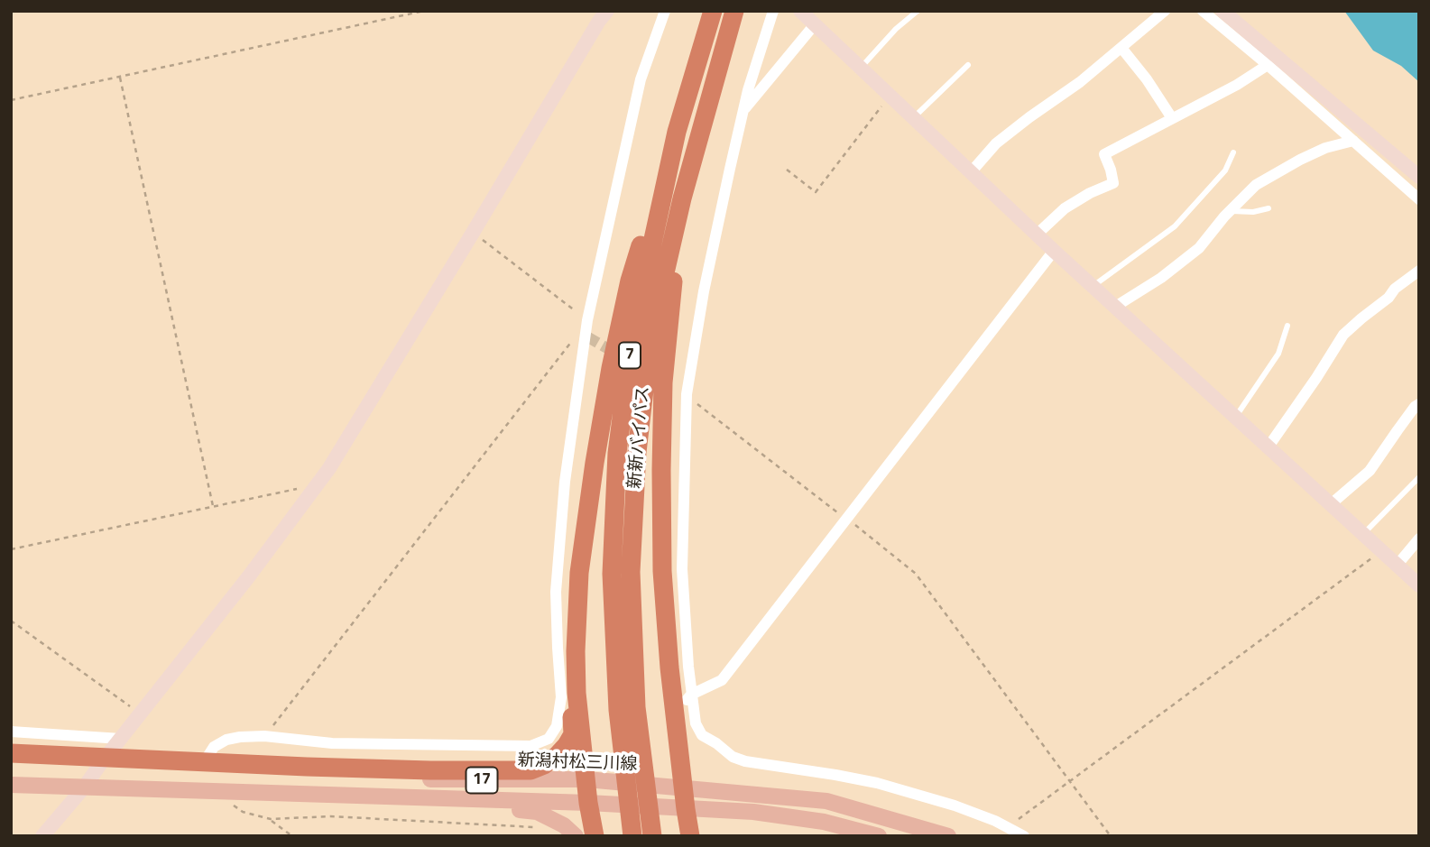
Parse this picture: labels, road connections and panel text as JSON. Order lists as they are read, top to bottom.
{
  "streets": {
    "highway": ["7", "新新バイパス"],
    "main road": ["新潟村松三川線", "17"]
  }
}
